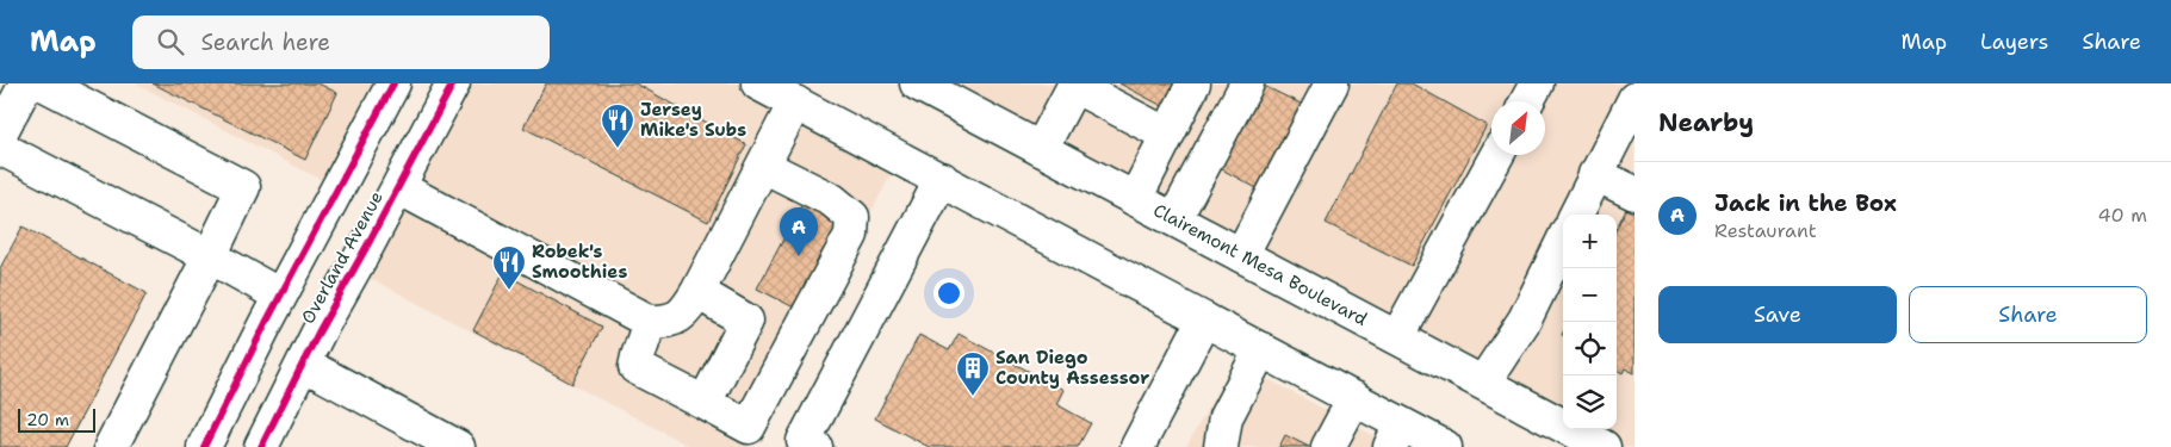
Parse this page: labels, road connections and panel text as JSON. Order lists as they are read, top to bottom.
{
  "streets": {
    "main road": ["Overland Avenue", "Clairemont Mesa Boulevard"]
  },
  "places": {
    "restaurant": ["Jersey Mike's Subs", "Robek's Smoothies"],
    "building": ["San Diego County Assessor"]
  },
  "scale_bar": "20 m",
  "north": "top right",
  "page": {
    "header": "Map",
    "search": "Search here",
    "nav": ["Map", "Layers", "Share"],
    "heading": "Nearby",
    "list": [
      {
        "mark": "A",
        "name": "Jack in the Box",
        "note": "Restaurant",
        "value": "40 m"
      }
    ],
    "pins": "A",
    "map_buttons": ["+", "−"],
    "buttons": ["Save", "Share"],
    "scale": "20 m"
  }
}
